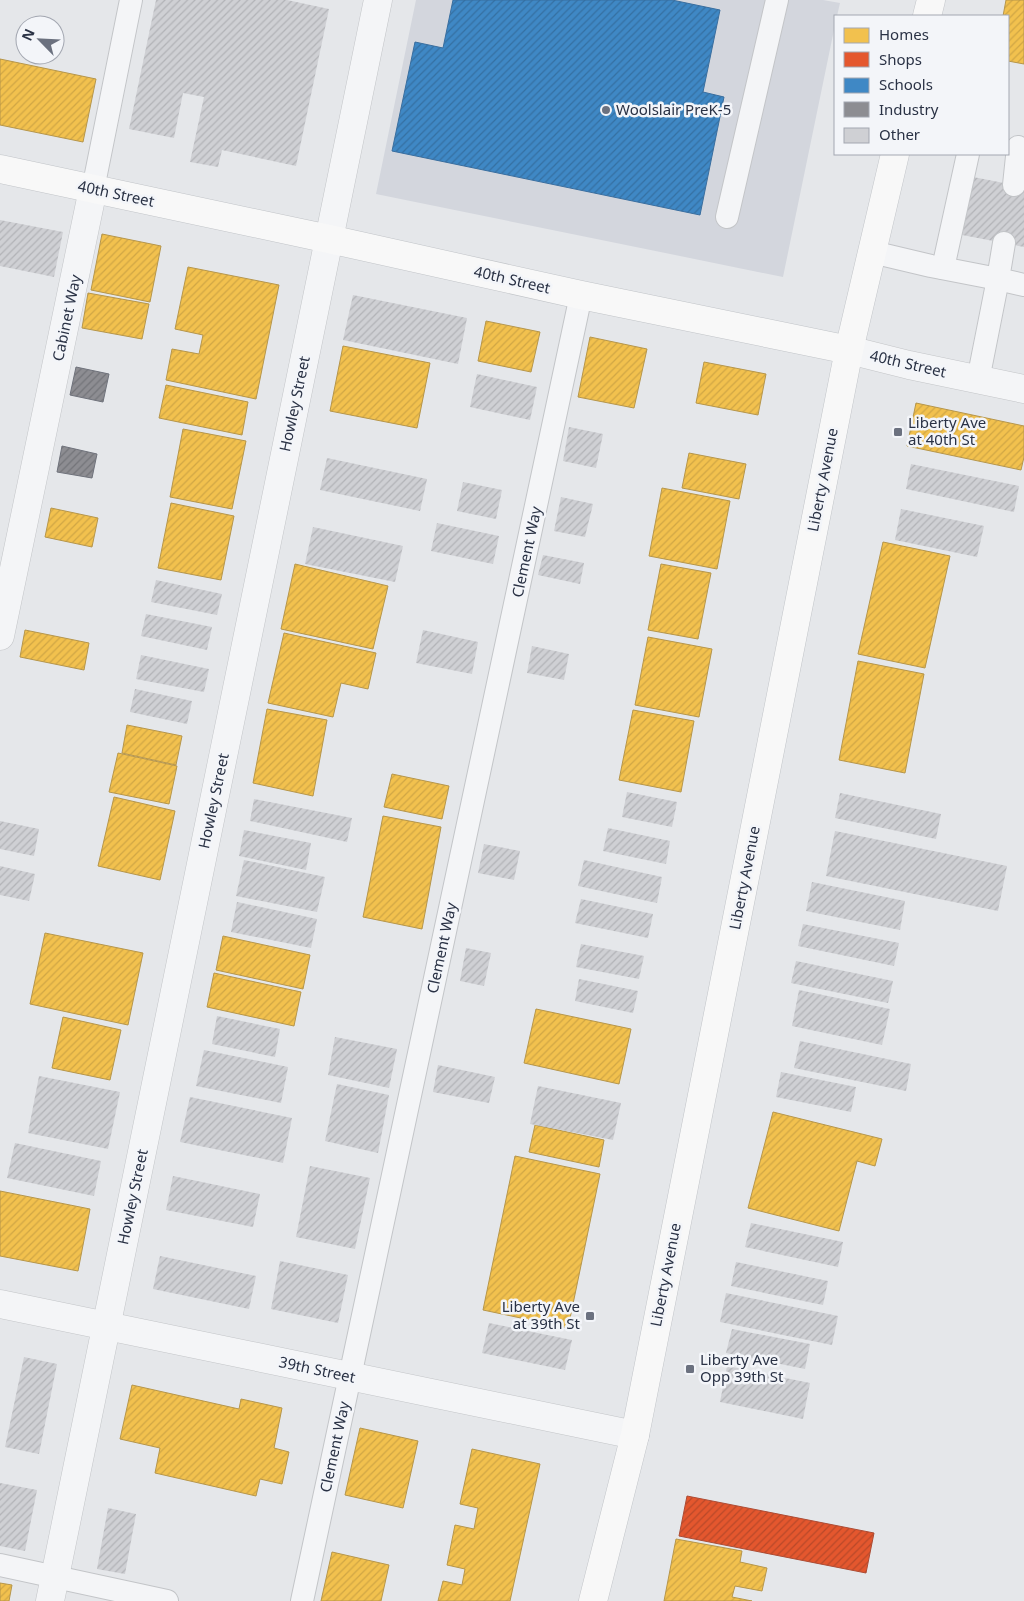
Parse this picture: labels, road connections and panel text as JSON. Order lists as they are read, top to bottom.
{
  "streets": {
    "main road": ["40th Street", "Liberty Avenue"],
    "street": ["Cabinet Way", "Howley Street", "39th Street"],
    "lane": ["Clement Way"]
  },
  "crossings": [
    ["40th Street", "Cabinet Way"],
    ["40th Street", "Howley Street"],
    ["40th Street", "Liberty Avenue"],
    ["40th Street", "Clement Way"],
    ["Howley Street", "39th Street"],
    ["Liberty Avenue", "39th Street"],
    ["Clement Way", "39th Street"]
  ],
  "places": {
    "other": ["Woolslair PreK-5"],
    "transit": ["Liberty Ave at 40th St", "Liberty Ave at 39th St", "Liberty Ave Opp 39th St"]
  },
  "legend": [
    "Homes",
    "Shops",
    "Schools",
    "Industry",
    "Other"
  ],
  "north": "top left"
}
